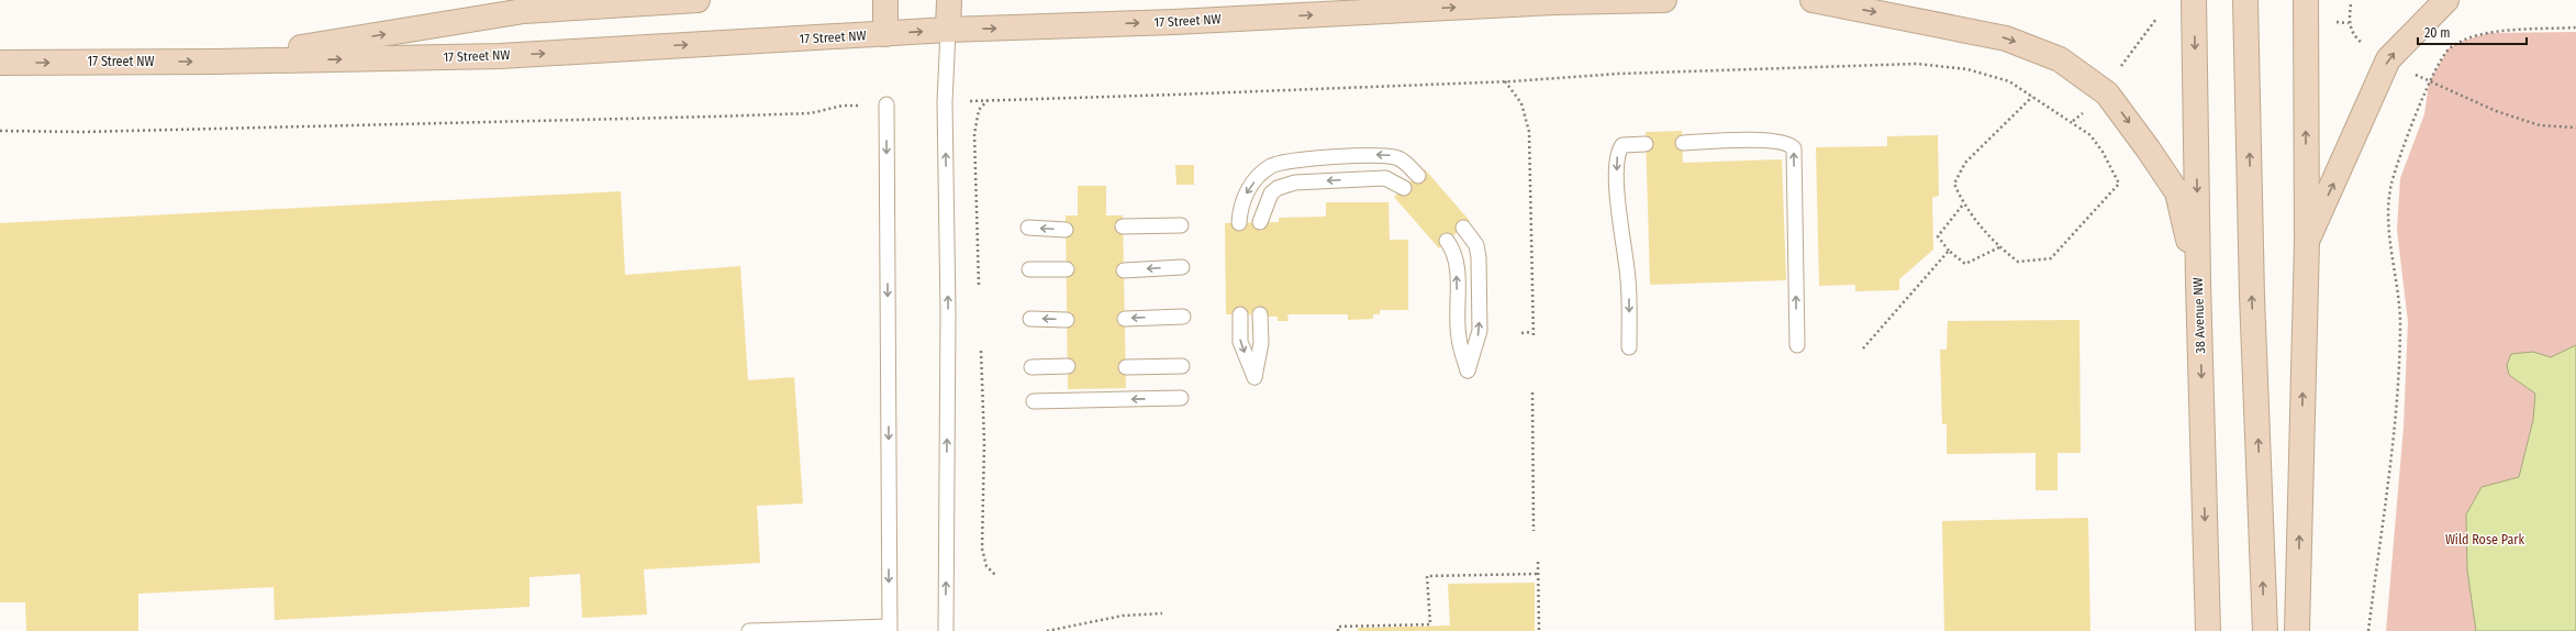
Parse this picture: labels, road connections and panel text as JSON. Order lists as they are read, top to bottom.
{
  "streets": {
    "main road": ["17 Street NW", "38 Avenue NW"]
  },
  "parks": ["Wild Rose Park"],
  "scale_bar": "20 m"
}
